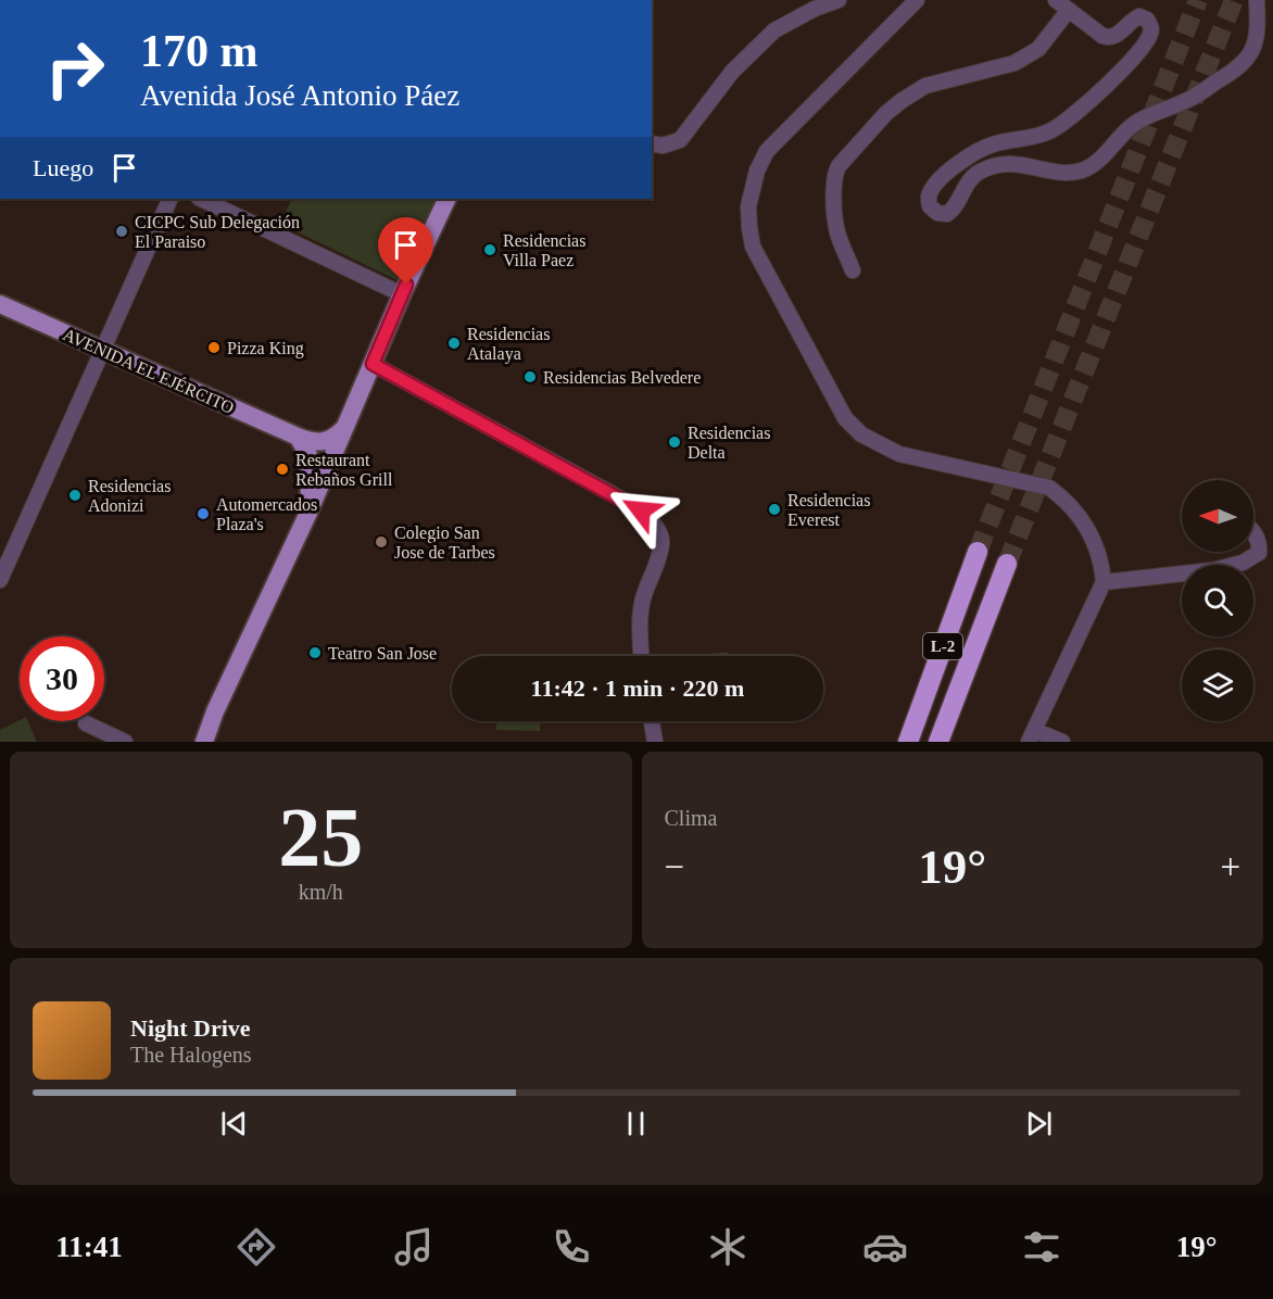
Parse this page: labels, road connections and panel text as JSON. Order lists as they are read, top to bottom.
{
  "streets": {
    "highway": ["L-2"],
    "main road": ["AVENIDA EL EJÉRCITO"]
  },
  "places": [
    "CICPC Sub Delegación El Paraiso",
    "Residencias Villa Paez",
    "Residencias Atalaya",
    "Pizza King",
    "Residencias Belvedere",
    "Residencias Delta",
    "Restaurant Rebaños Grill",
    "Residencias Adonizi",
    "Residencias Everest",
    "Automercados Plaza's",
    "Colegio San Jose de Tarbes",
    "Teatro San Jose"
  ],
  "north": "left",
  "page": {
    "turn": ["170 m", "Avenida José Antonio Páez"],
    "then": "Luego",
    "limit": "30",
    "trip": "11:42 · 1 min · 220 m",
    "tile": [
      ["25", "km/h"],
      "Clima"
    ],
    "heat": ["−", "19°", "+"],
    "song": ["Night Drive", "The Halogens"],
    "tabs": ["11:41", "19°"]
  }
}
